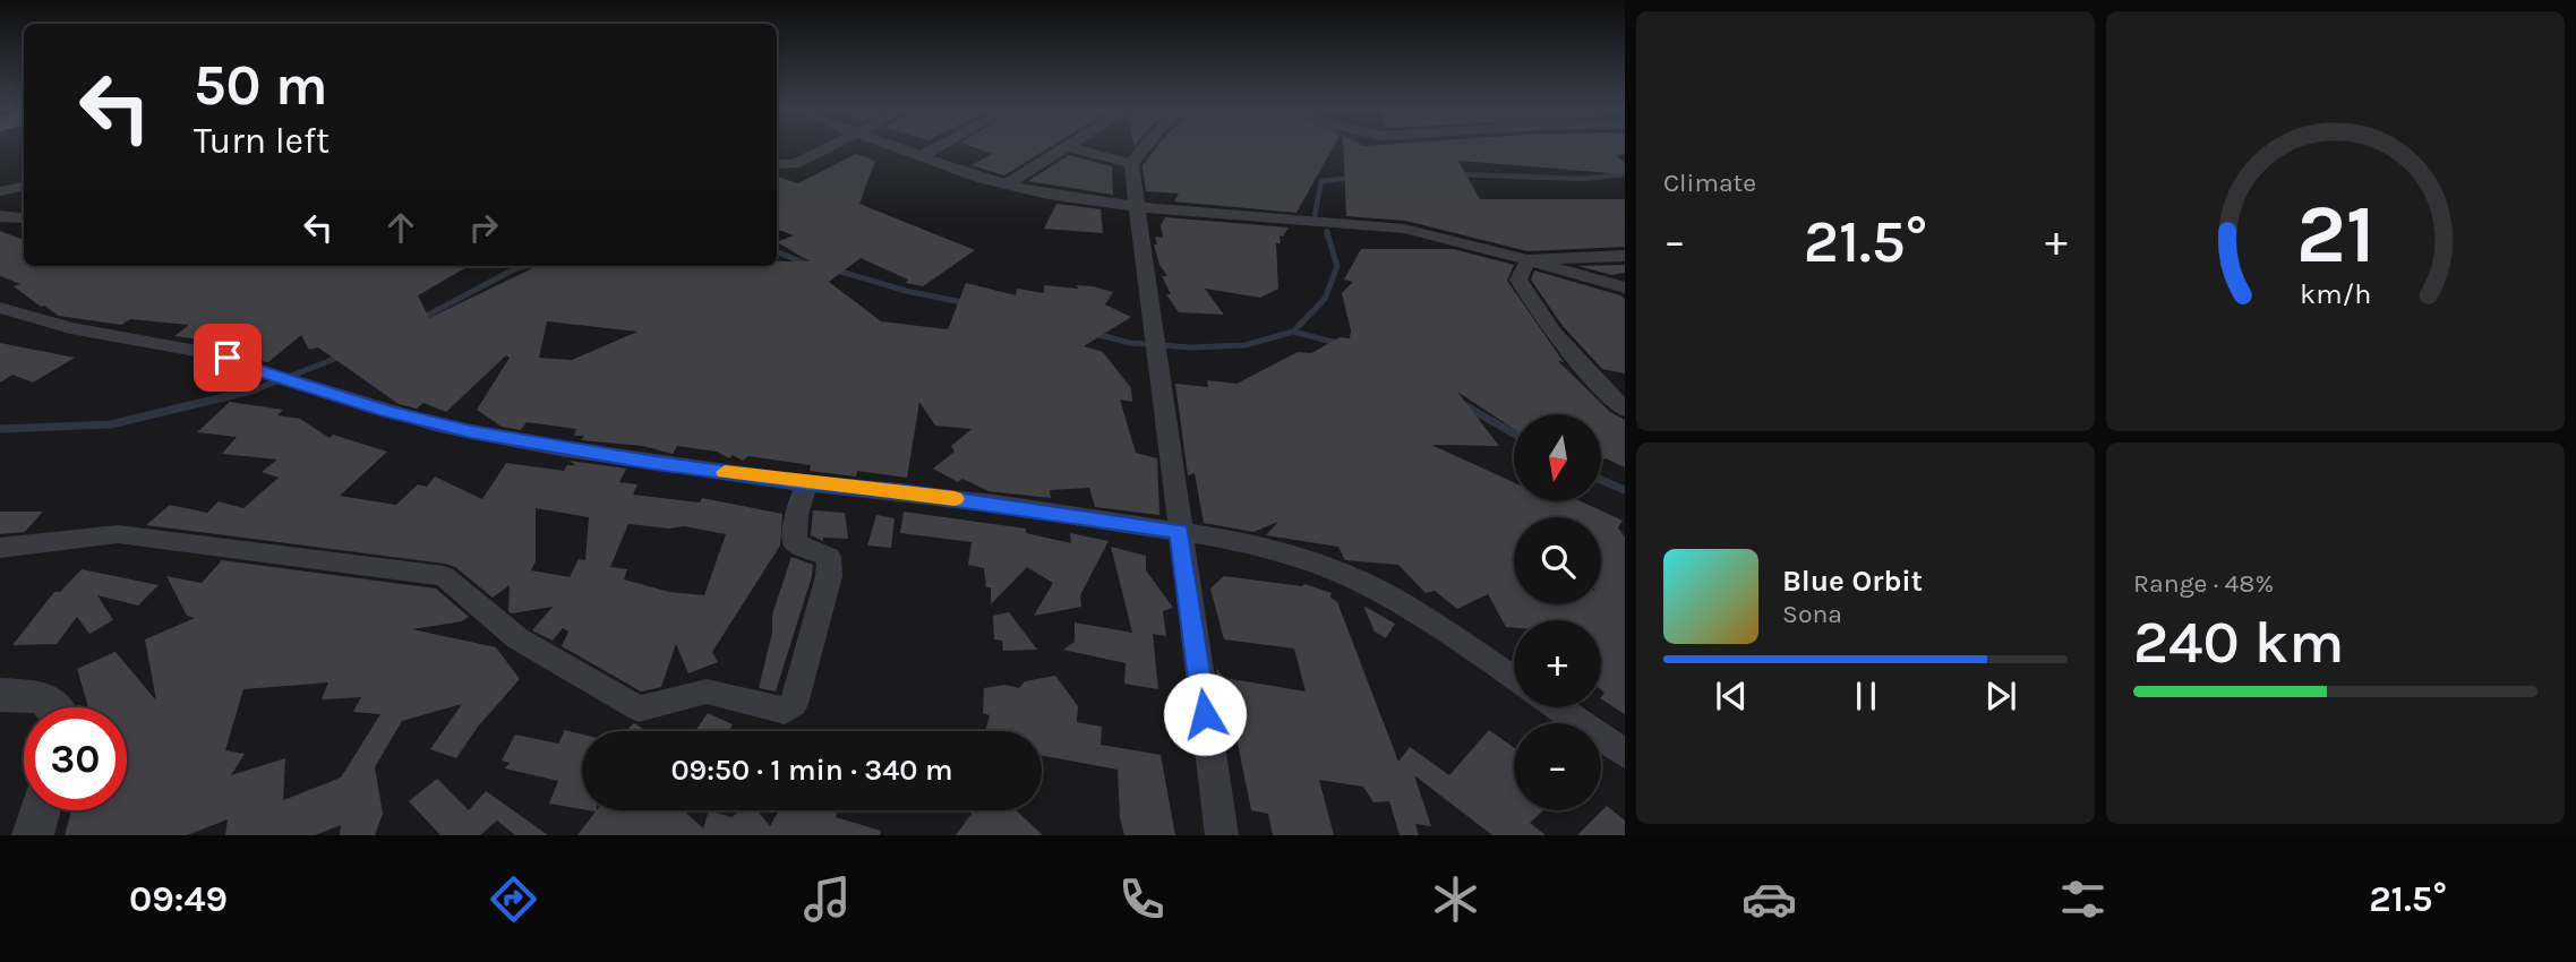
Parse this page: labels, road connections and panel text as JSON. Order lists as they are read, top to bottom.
{
  "north": "bottom",
  "page": {
    "tile": [
      "Climate",
      ["Range · 48%", "240 km"]
    ],
    "turn": ["50 m", "Turn left"],
    "heat": ["−", "21.5°", "+"],
    "map_buttons": ["+", "−"],
    "song": ["Blue Orbit", "Sona"],
    "limit": "30",
    "trip": "09:50 · 1 min · 340 m",
    "tabs": ["09:49", "21.5°"],
    "gauge": ["21", "km/h"]
  }
}
